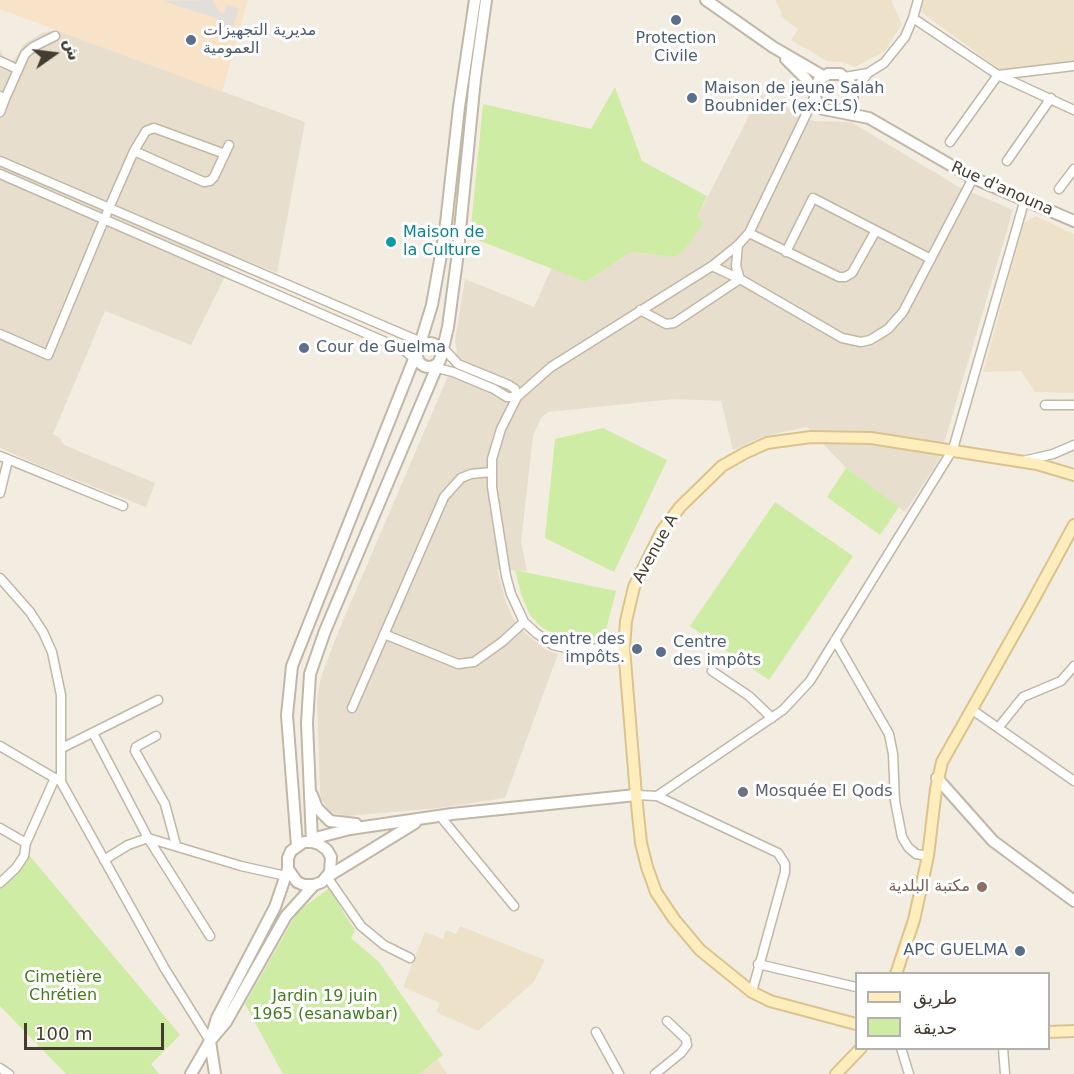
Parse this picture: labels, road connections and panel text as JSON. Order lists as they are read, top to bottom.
{
  "streets": {
    "main road": ["Avenue A"],
    "street": ["Rue d'anouna"]
  },
  "parks": ["Cimetière Chrétien", "Jardin 19 juin 1965 (esanawbar)"],
  "places": [
    "Protection Civile",
    "مديرية التجهيزات العمومية",
    "Maison de jeune Salah Boubnider (ex:CLS)",
    "Maison de la Culture",
    "Cour de Guelma",
    "centre des impôts.",
    "Centre des impôts",
    "Mosquée El Qods",
    "مكتبة البلدية",
    "APC GUELMA"
  ],
  "legend": ["طريق", "حديقة"],
  "scale_bar": "100 m",
  "north": "right"
}
